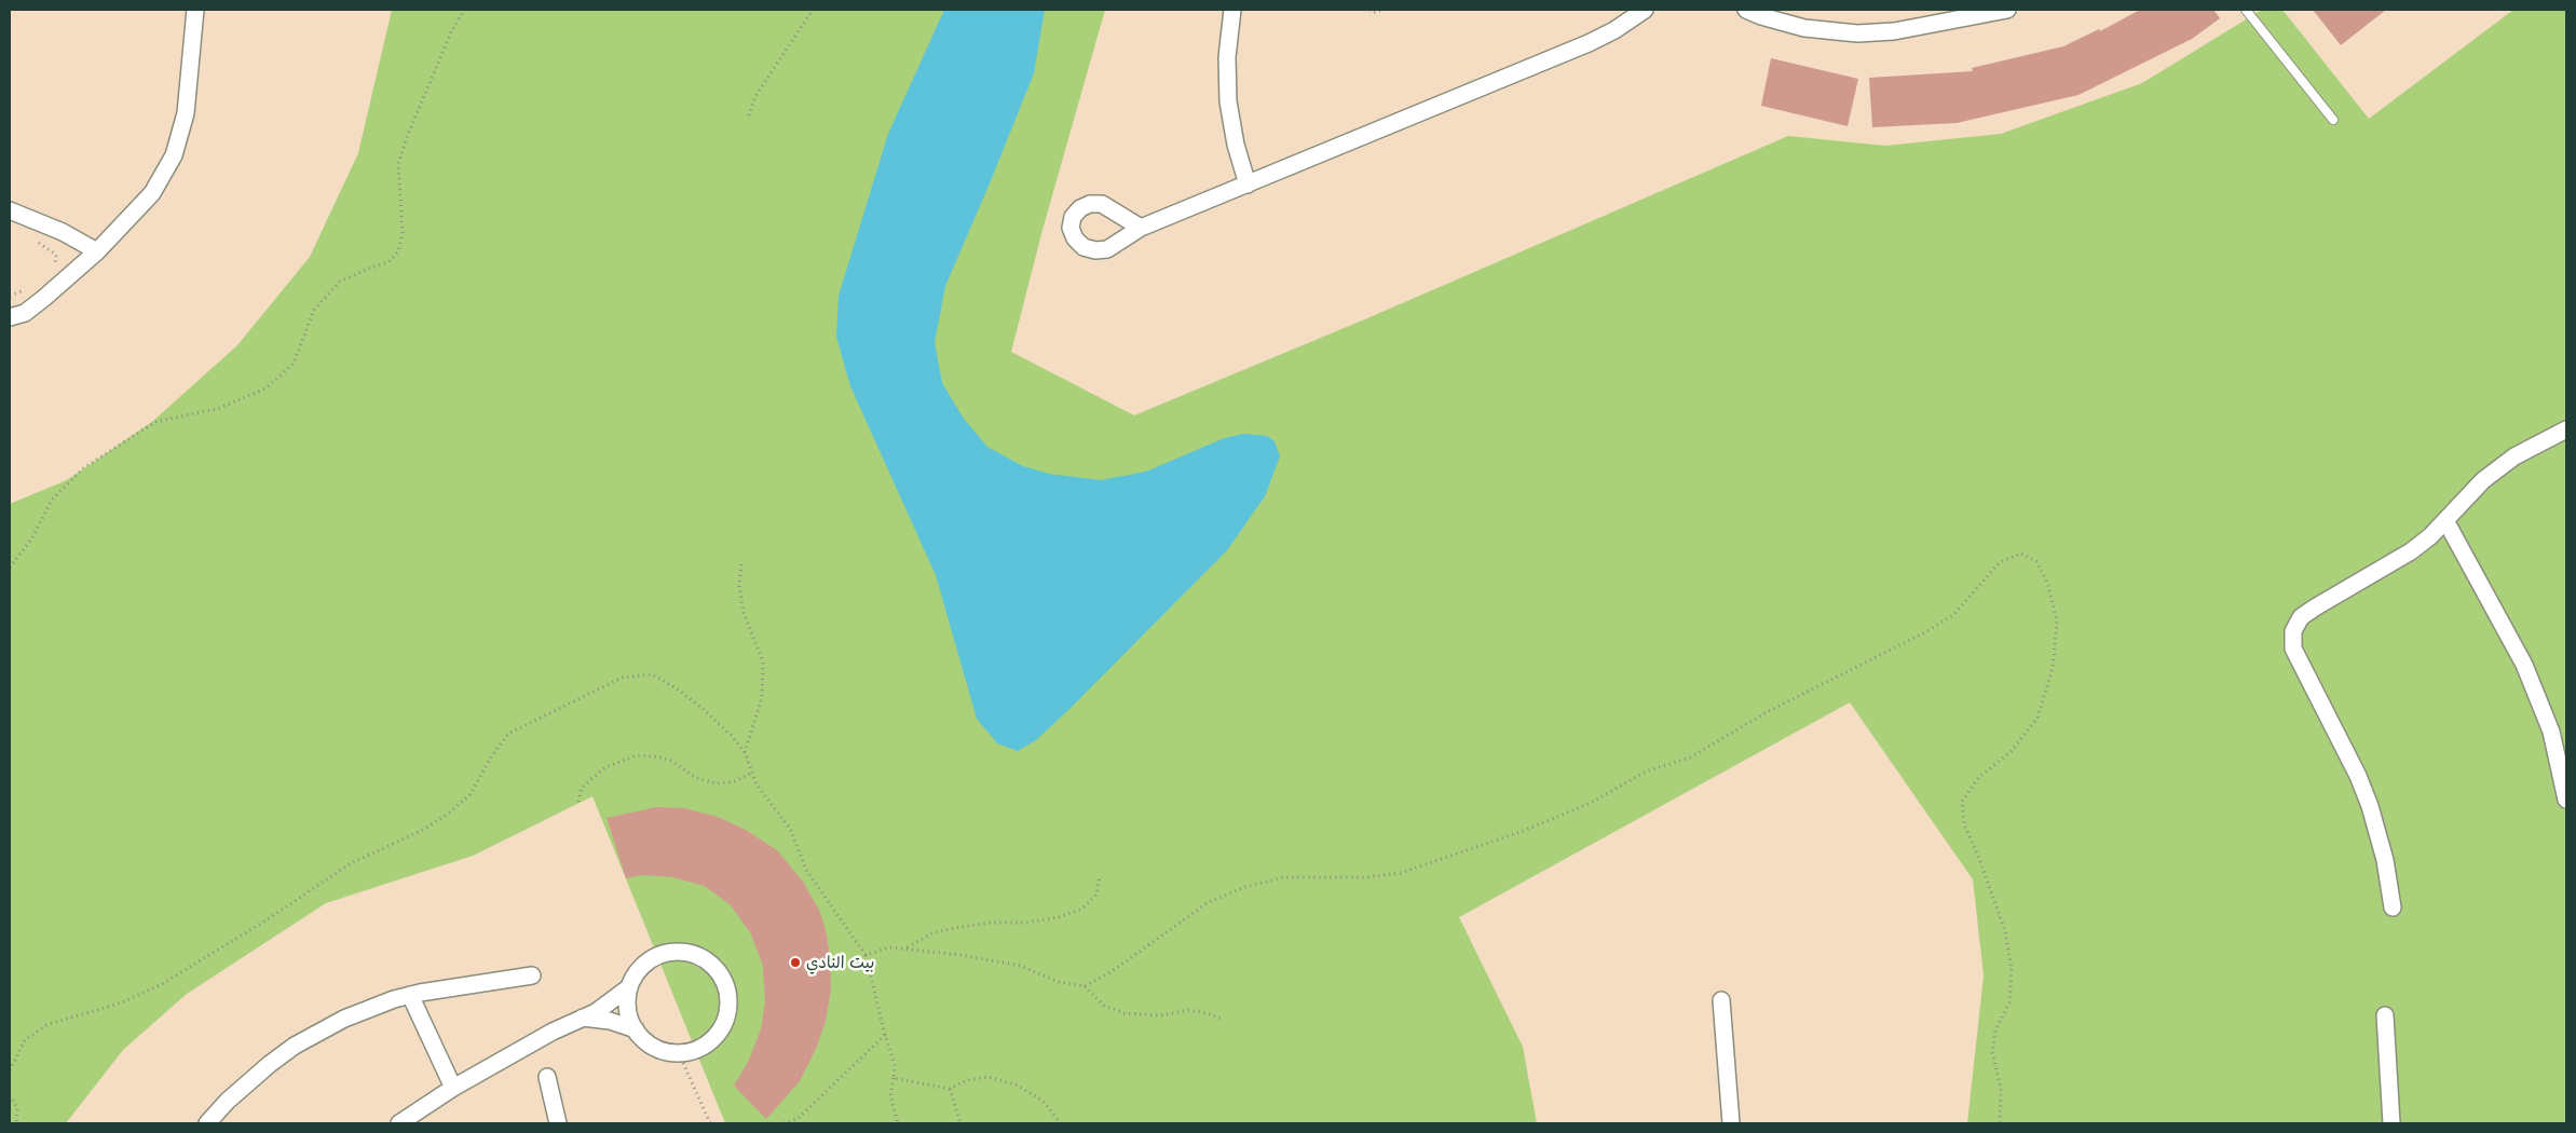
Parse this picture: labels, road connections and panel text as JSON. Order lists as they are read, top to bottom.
{
  "places": ["بيت النادي"]
}
